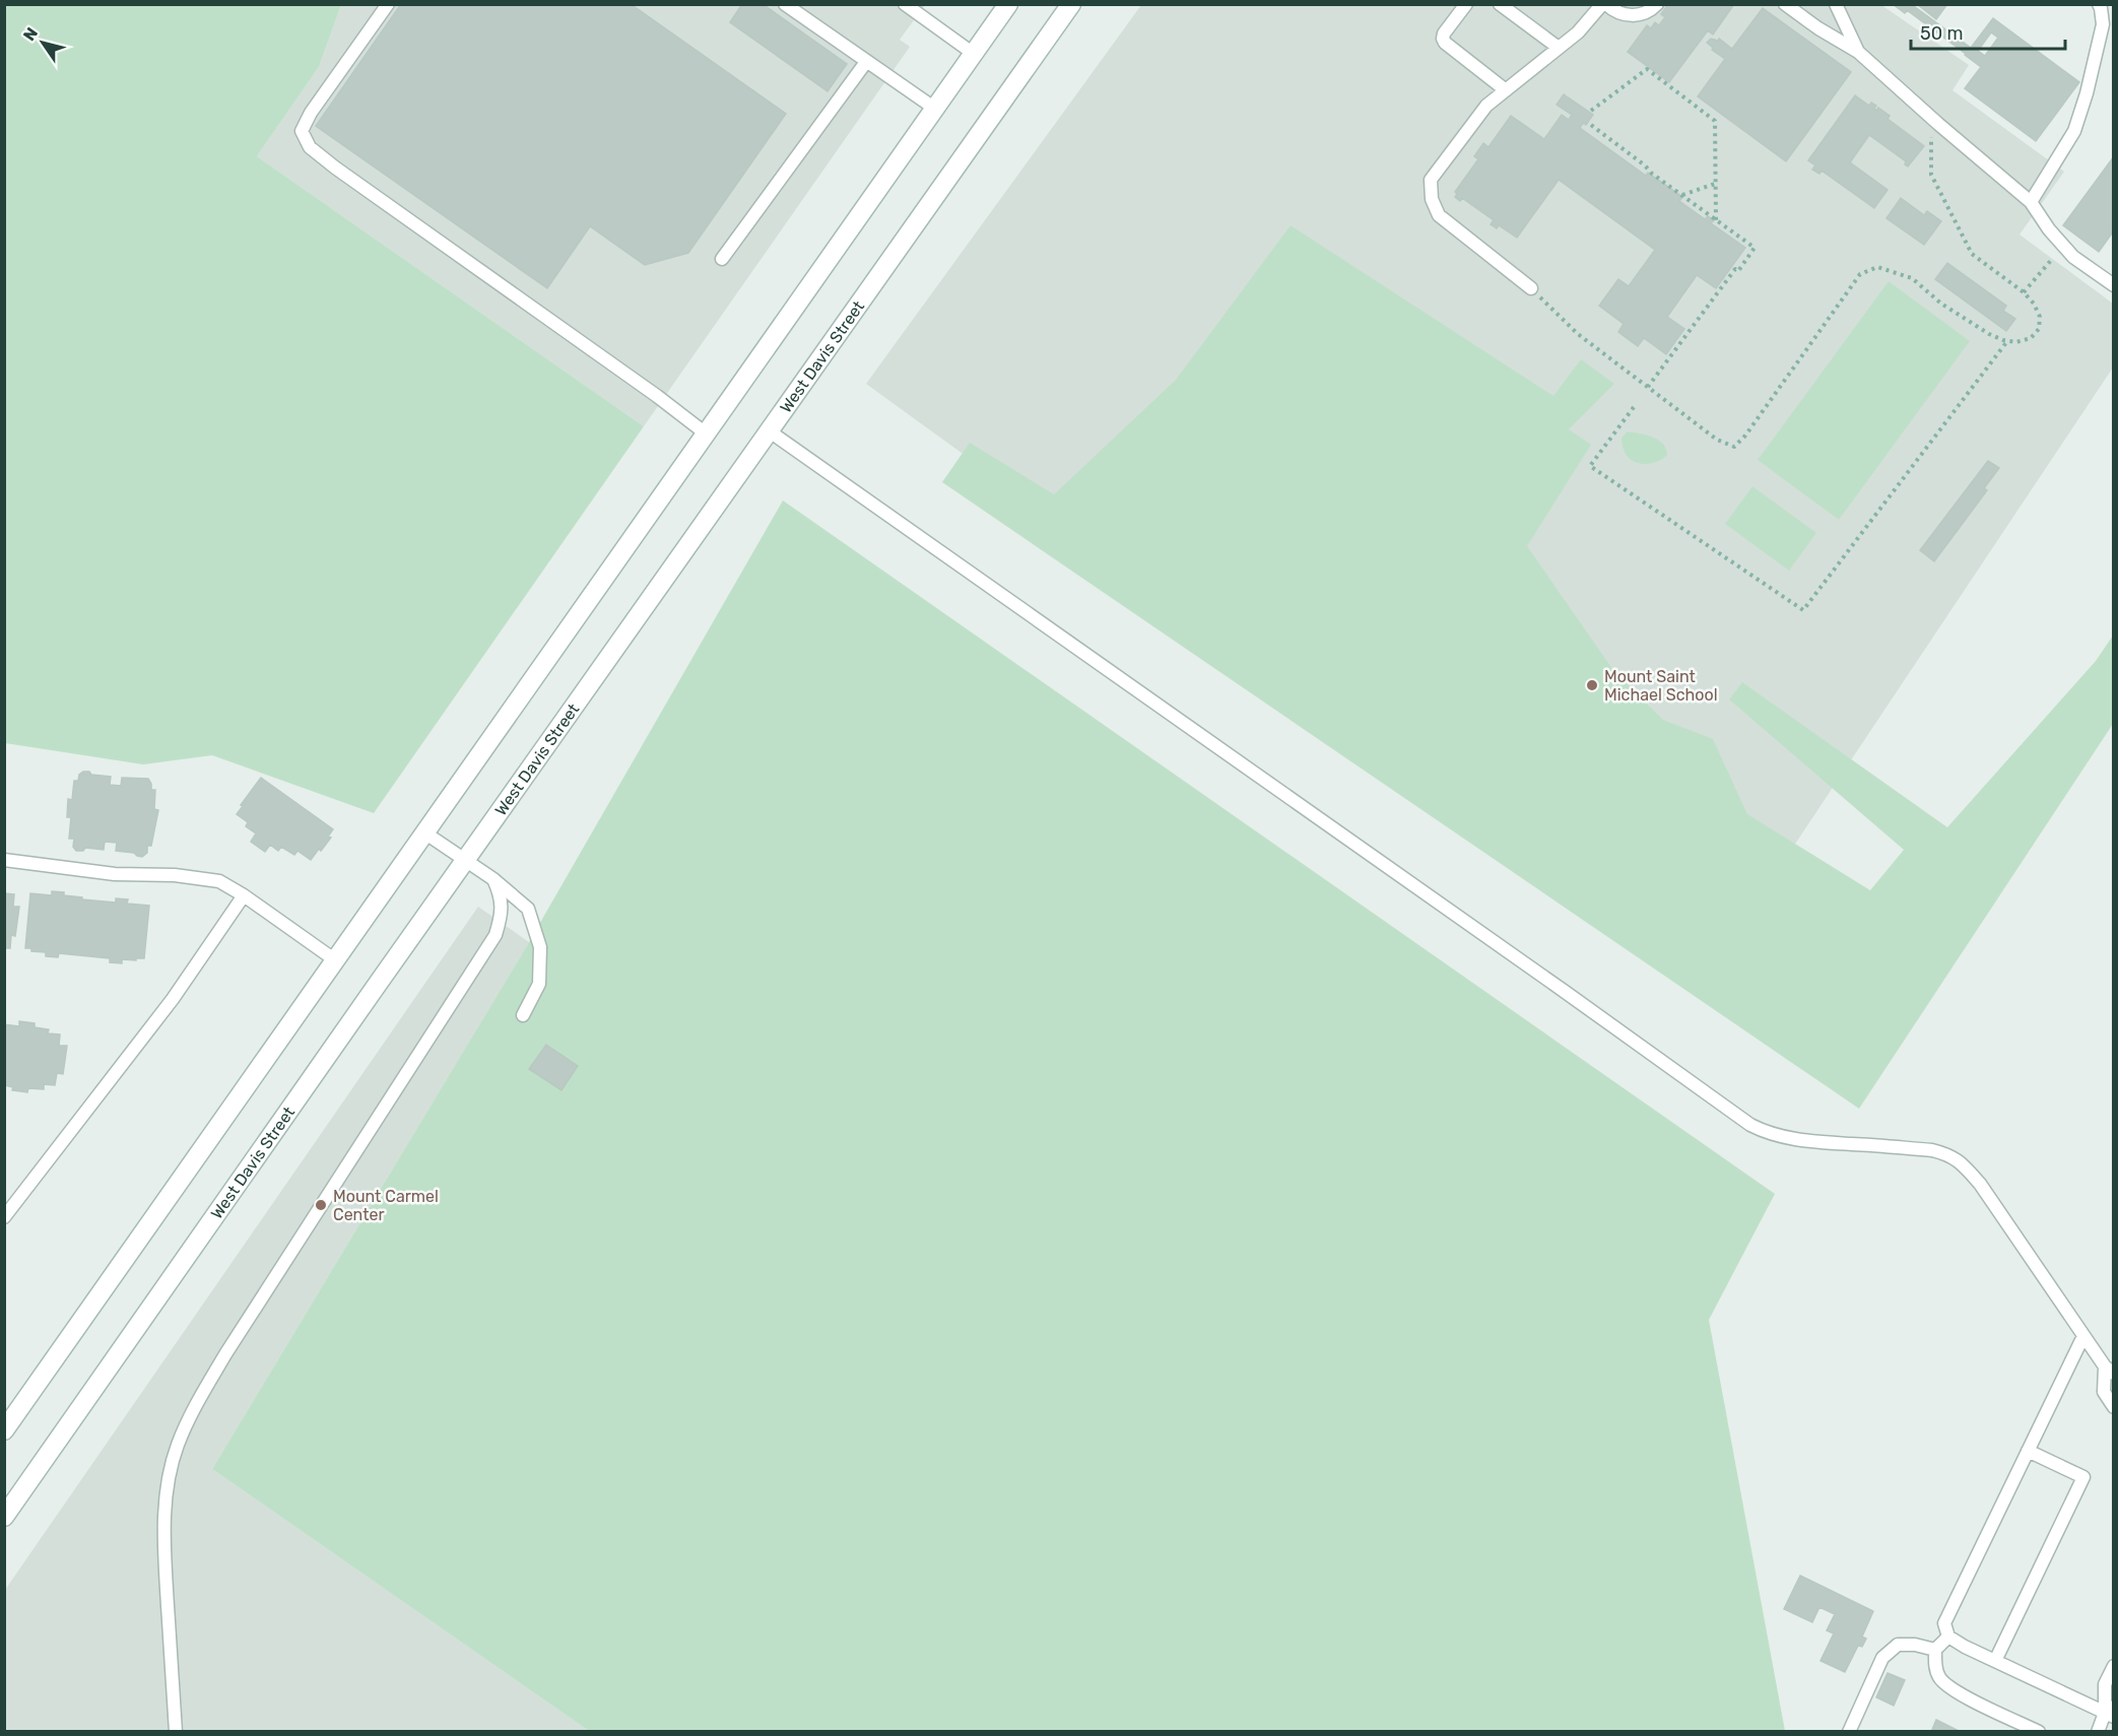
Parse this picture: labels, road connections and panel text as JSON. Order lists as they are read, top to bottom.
{
  "streets": {
    "main road": ["West Davis Street"]
  },
  "places": ["Mount Saint Michael School", "Mount Carmel Center"],
  "scale_bar": "50 m",
  "north": "top left"
}
